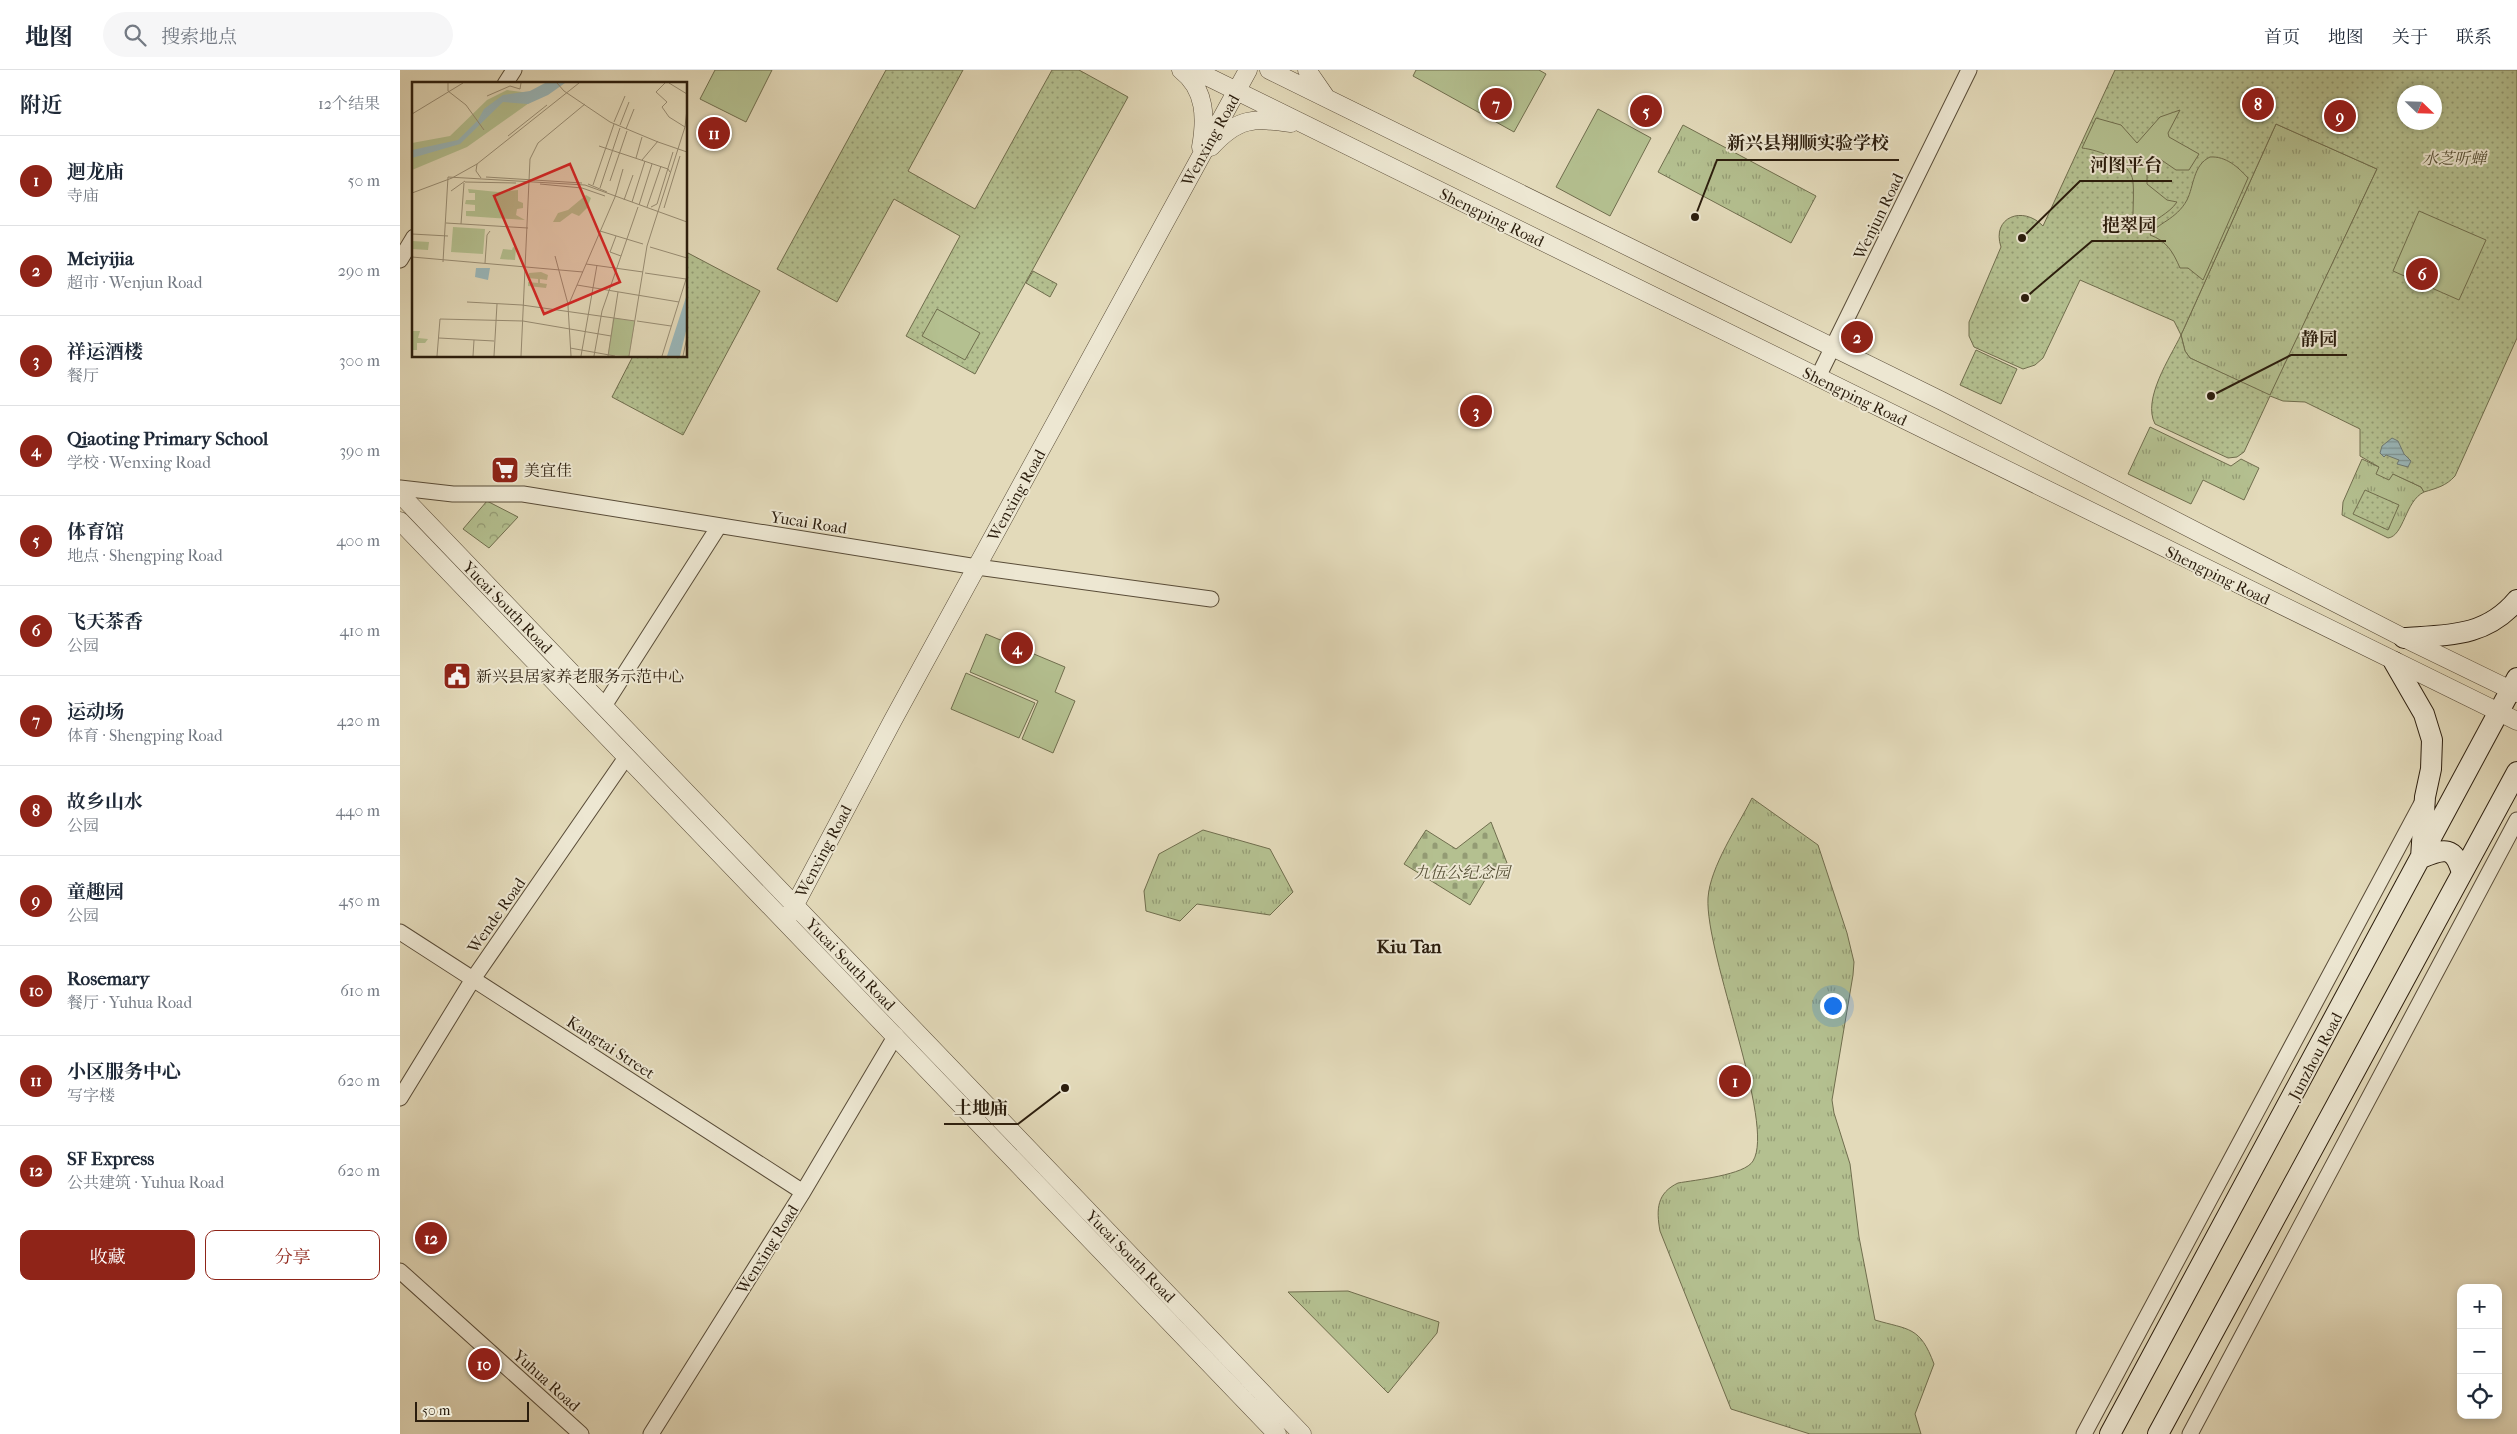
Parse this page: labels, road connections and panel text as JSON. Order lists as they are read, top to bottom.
{
  "streets": {
    "main road": ["Junzhou Road"],
    "street": [
      "Wenxing Road",
      "Wenjun Road",
      "Shengping Road",
      "Yucai Road",
      "Yucai South Road",
      "Wende Road",
      "Kangtai Street",
      "Yuhua Road"
    ]
  },
  "crossings": [
    ["Wenxing Road", "Shengping Road"],
    ["Wenxing Road", "Yucai Road"],
    ["Wenxing Road", "Yucai South Road"],
    ["Wenxing Road", "Kangtai Street"],
    ["Wenjun Road", "Shengping Road"],
    ["Shengping Road", "Junzhou Road"],
    ["Yucai South Road", "Wende Road"],
    ["Wende Road", "Kangtai Street"]
  ],
  "districts": ["Kiu Tan"],
  "parks": ["水芝听蝉", "九伍公纪念园"],
  "places": {
    "other": [
      "新兴县翔顺实验学校",
      "河图平台",
      "挹翠园",
      "静园",
      "土地庙"
    ],
    "supermarket": ["美宜佳"],
    "public building": ["新兴县居家养老服务示范中心"]
  },
  "scale_bar": "50 m",
  "north": "bottom right",
  "page": {
    "header": "地图",
    "search": "搜索地点",
    "nav": [
      "首页",
      "地图",
      "关于",
      "联系"
    ],
    "heading": ["附近", "12个结果"],
    "pins": [
      "7",
      "8",
      "5",
      "9",
      "11",
      "6",
      "2",
      "3",
      "4",
      "1",
      "12",
      "10"
    ],
    "list": [
      {
        "mark": "1",
        "name": "迴龙庙",
        "note": "寺庙",
        "value": "50 m"
      },
      {
        "mark": "2",
        "name": "Meiyijia",
        "note": "超市 · Wenjun Road",
        "value": "290 m"
      },
      {
        "mark": "3",
        "name": "祥运酒楼",
        "note": "餐厅",
        "value": "300 m"
      },
      {
        "mark": "4",
        "name": "Qiaoting Primary School",
        "note": "学校 · Wenxing Road",
        "value": "390 m"
      },
      {
        "mark": "5",
        "name": "体育馆",
        "note": "地点 · Shengping Road",
        "value": "400 m"
      },
      {
        "mark": "6",
        "name": "飞天茶香",
        "note": "公园",
        "value": "410 m"
      },
      {
        "mark": "7",
        "name": "运动场",
        "note": "体育 · Shengping Road",
        "value": "420 m"
      },
      {
        "mark": "8",
        "name": "故乡山水",
        "note": "公园",
        "value": "440 m"
      },
      {
        "mark": "9",
        "name": "童趣园",
        "note": "公园",
        "value": "450 m"
      },
      {
        "mark": "10",
        "name": "Rosemary",
        "note": "餐厅 · Yuhua Road",
        "value": "610 m"
      },
      {
        "mark": "11",
        "name": "小区服务中心",
        "note": "写字楼",
        "value": "620 m"
      },
      {
        "mark": "12",
        "name": "SF Express",
        "note": "公共建筑 · Yuhua Road",
        "value": "620 m"
      }
    ],
    "buttons": ["收藏", "分享"],
    "map_buttons": ["+", "−"],
    "scale": "50 m"
  }
}
